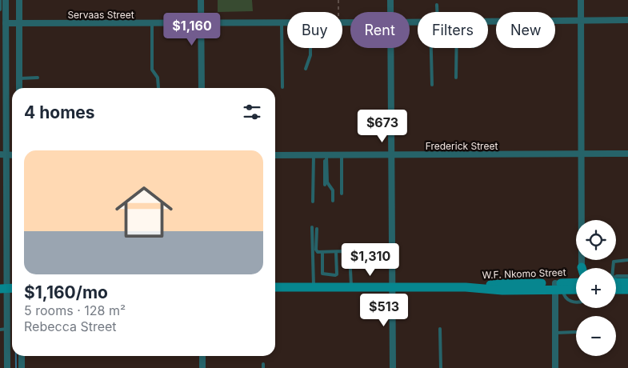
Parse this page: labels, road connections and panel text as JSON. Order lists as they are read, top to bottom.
{
  "streets": {
    "main road": ["W.F. Nkomo Street"],
    "street": ["Servaas Street", "Frederick Street"]
  },
  "page": {
    "chip": [
      "Buy",
      "Rent",
      "Filters",
      "New"
    ],
    "price": [
      "$1,160",
      "$673",
      "$1,310",
      "$513"
    ],
    "heading": "4 homes",
    "list": [
      {
        "name": "$1,160/mo",
        "note": "5 rooms · 128 m² · Rebecca Street"
      }
    ],
    "map_buttons": ["+", "−"]
  }
}
